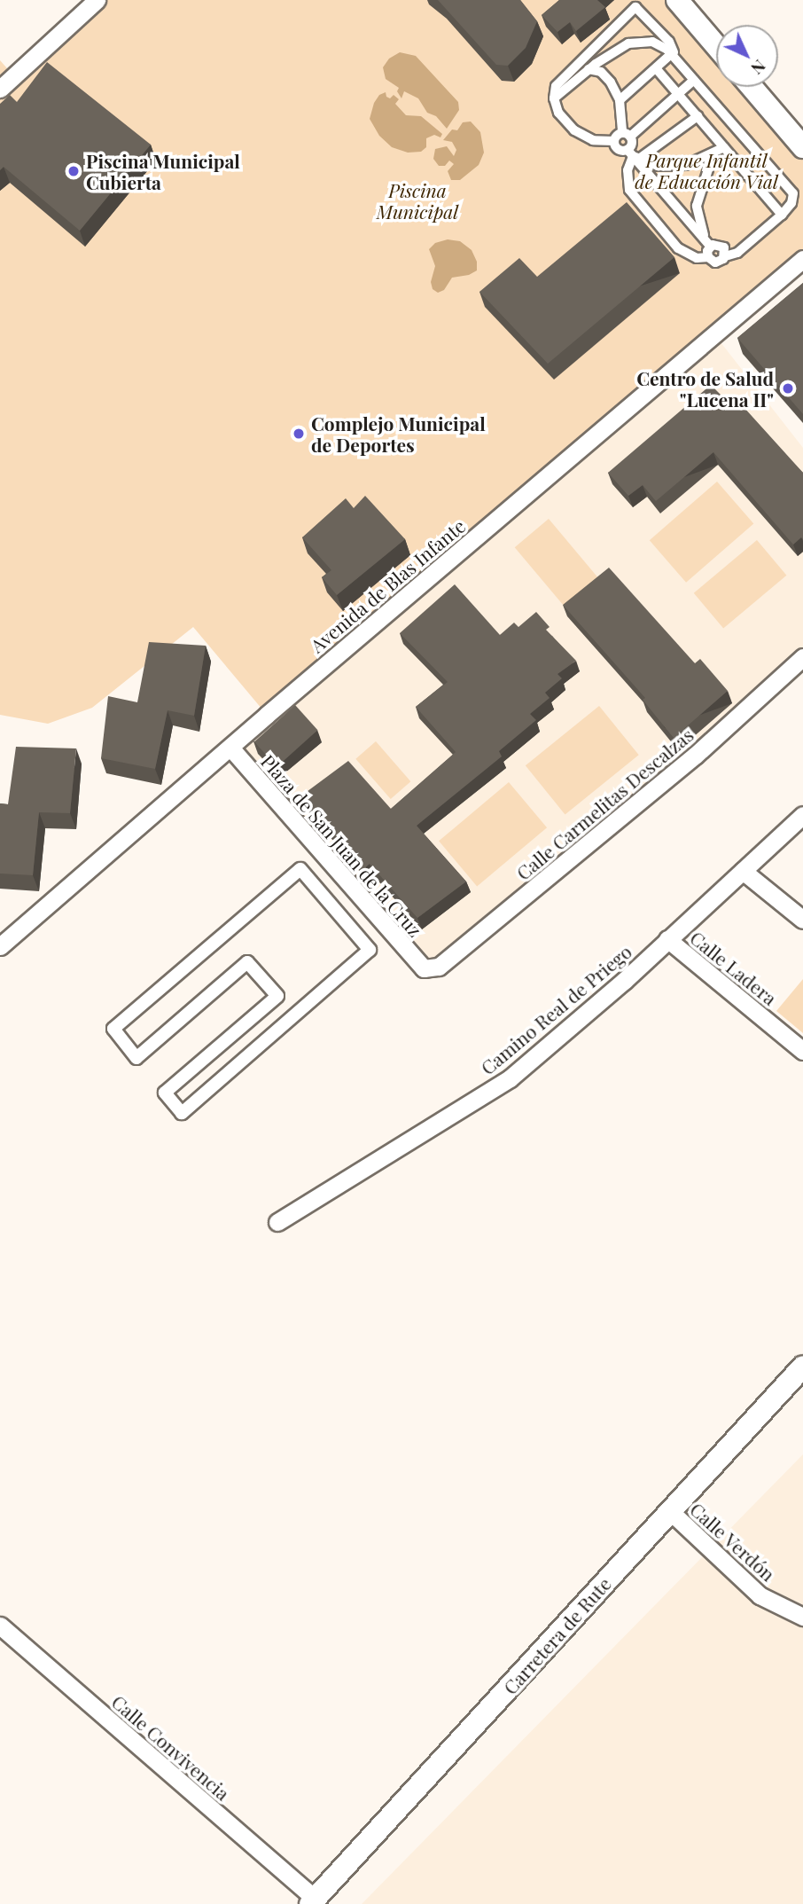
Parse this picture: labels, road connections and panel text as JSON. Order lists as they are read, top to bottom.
{
  "streets": {
    "street": [
      "Avenida de Blas Infante",
      "Calle Carmelitas Descalzas",
      "Plaza de San Juan de la Cruz",
      "Calle Ladera",
      "Camino Real de Priego",
      "Calle Verdón",
      "Carretera de Rute",
      "Calle Convivencia"
    ]
  },
  "crossings": [
    ["Avenida de Blas Infante", "Plaza de San Juan de la Cruz"],
    ["Calle Carmelitas Descalzas", "Plaza de San Juan de la Cruz"],
    ["Calle Ladera", "Camino Real de Priego"],
    ["Calle Verdón", "Carretera de Rute"],
    ["Carretera de Rute", "Calle Convivencia"]
  ],
  "parks": ["Parque Infantil de Educación Vial", "Piscina Municipal"],
  "places": ["Piscina Municipal Cubierta", "Centro de Salud \"Lucena II\"", "Complejo Municipal de Deportes"],
  "north": "bottom right"
}
